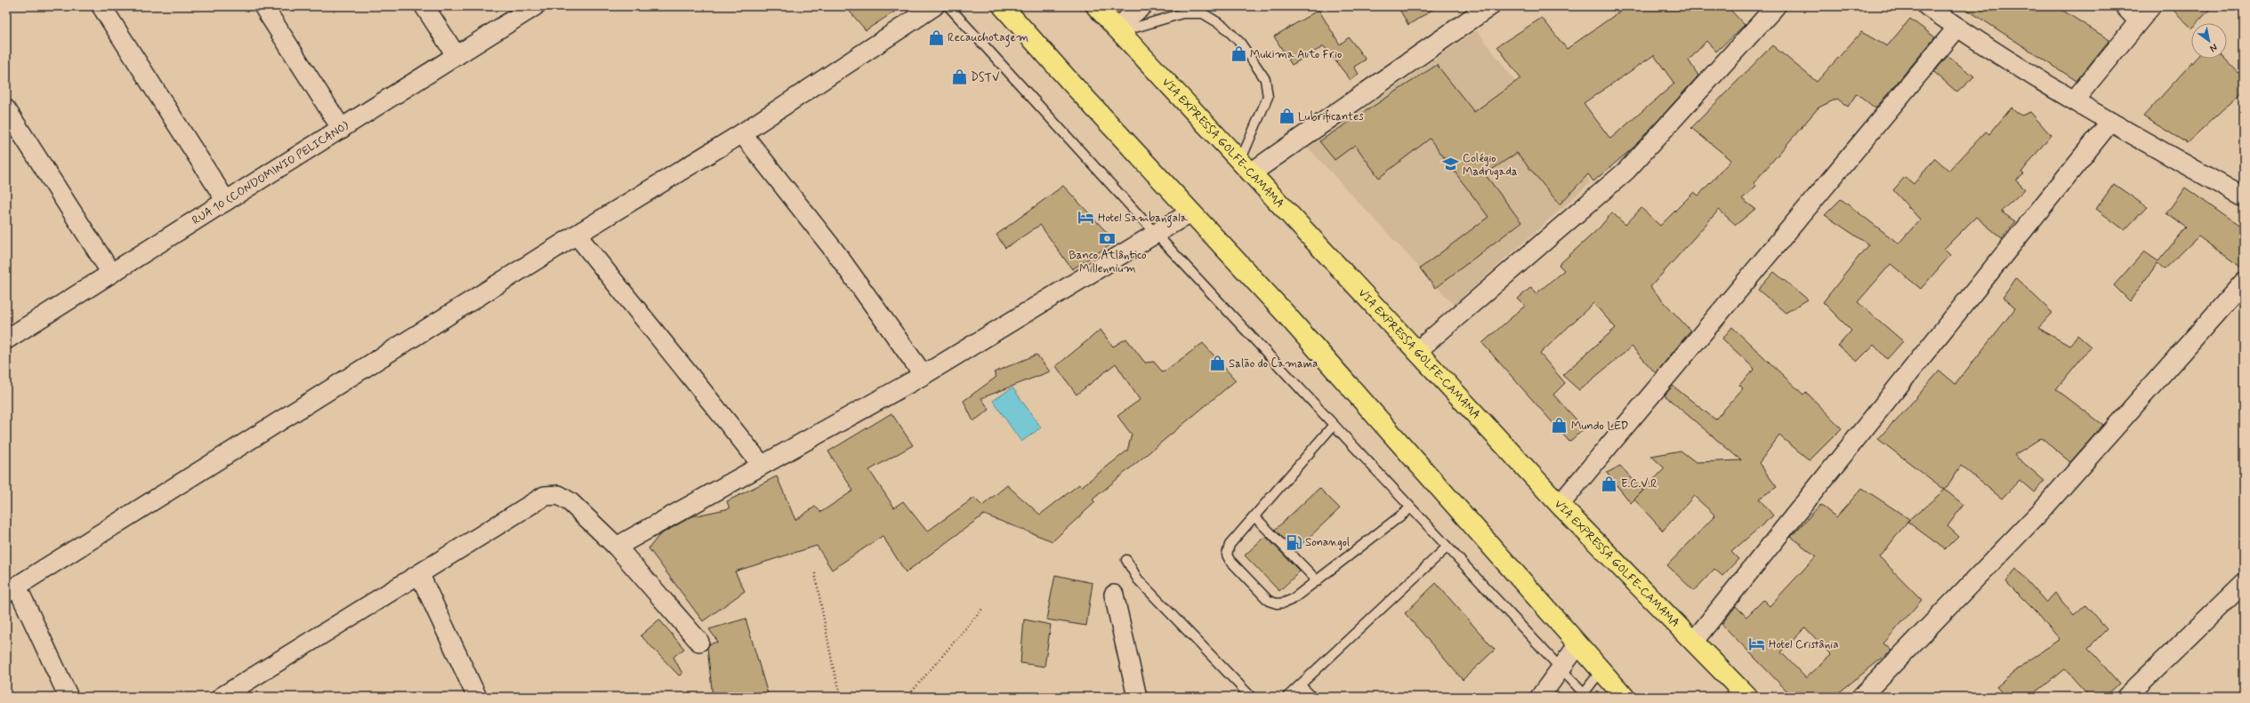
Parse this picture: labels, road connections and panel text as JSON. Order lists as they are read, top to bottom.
{
  "streets": {
    "highway": ["VIA EXPRESSA GOLFE-CAMAMA"],
    "street": ["RUA 10 (CONDOMINIO PELICANO)"]
  },
  "places": {
    "shop": [
      "Recauchotagem",
      "Mukima Auto Frio",
      "DSTV",
      "Lubrificantes",
      "Salão do Camama",
      "Mundo LED",
      "E.C.V.R"
    ],
    "school or university": ["Colégio Madrugada"],
    "hotel": ["Hotel Sambangala", "Hotel Cristânia"],
    "bank": ["Banco Atlântico Millennium"],
    "fuel station": ["Sonangol"]
  },
  "north": "bottom right"
}
